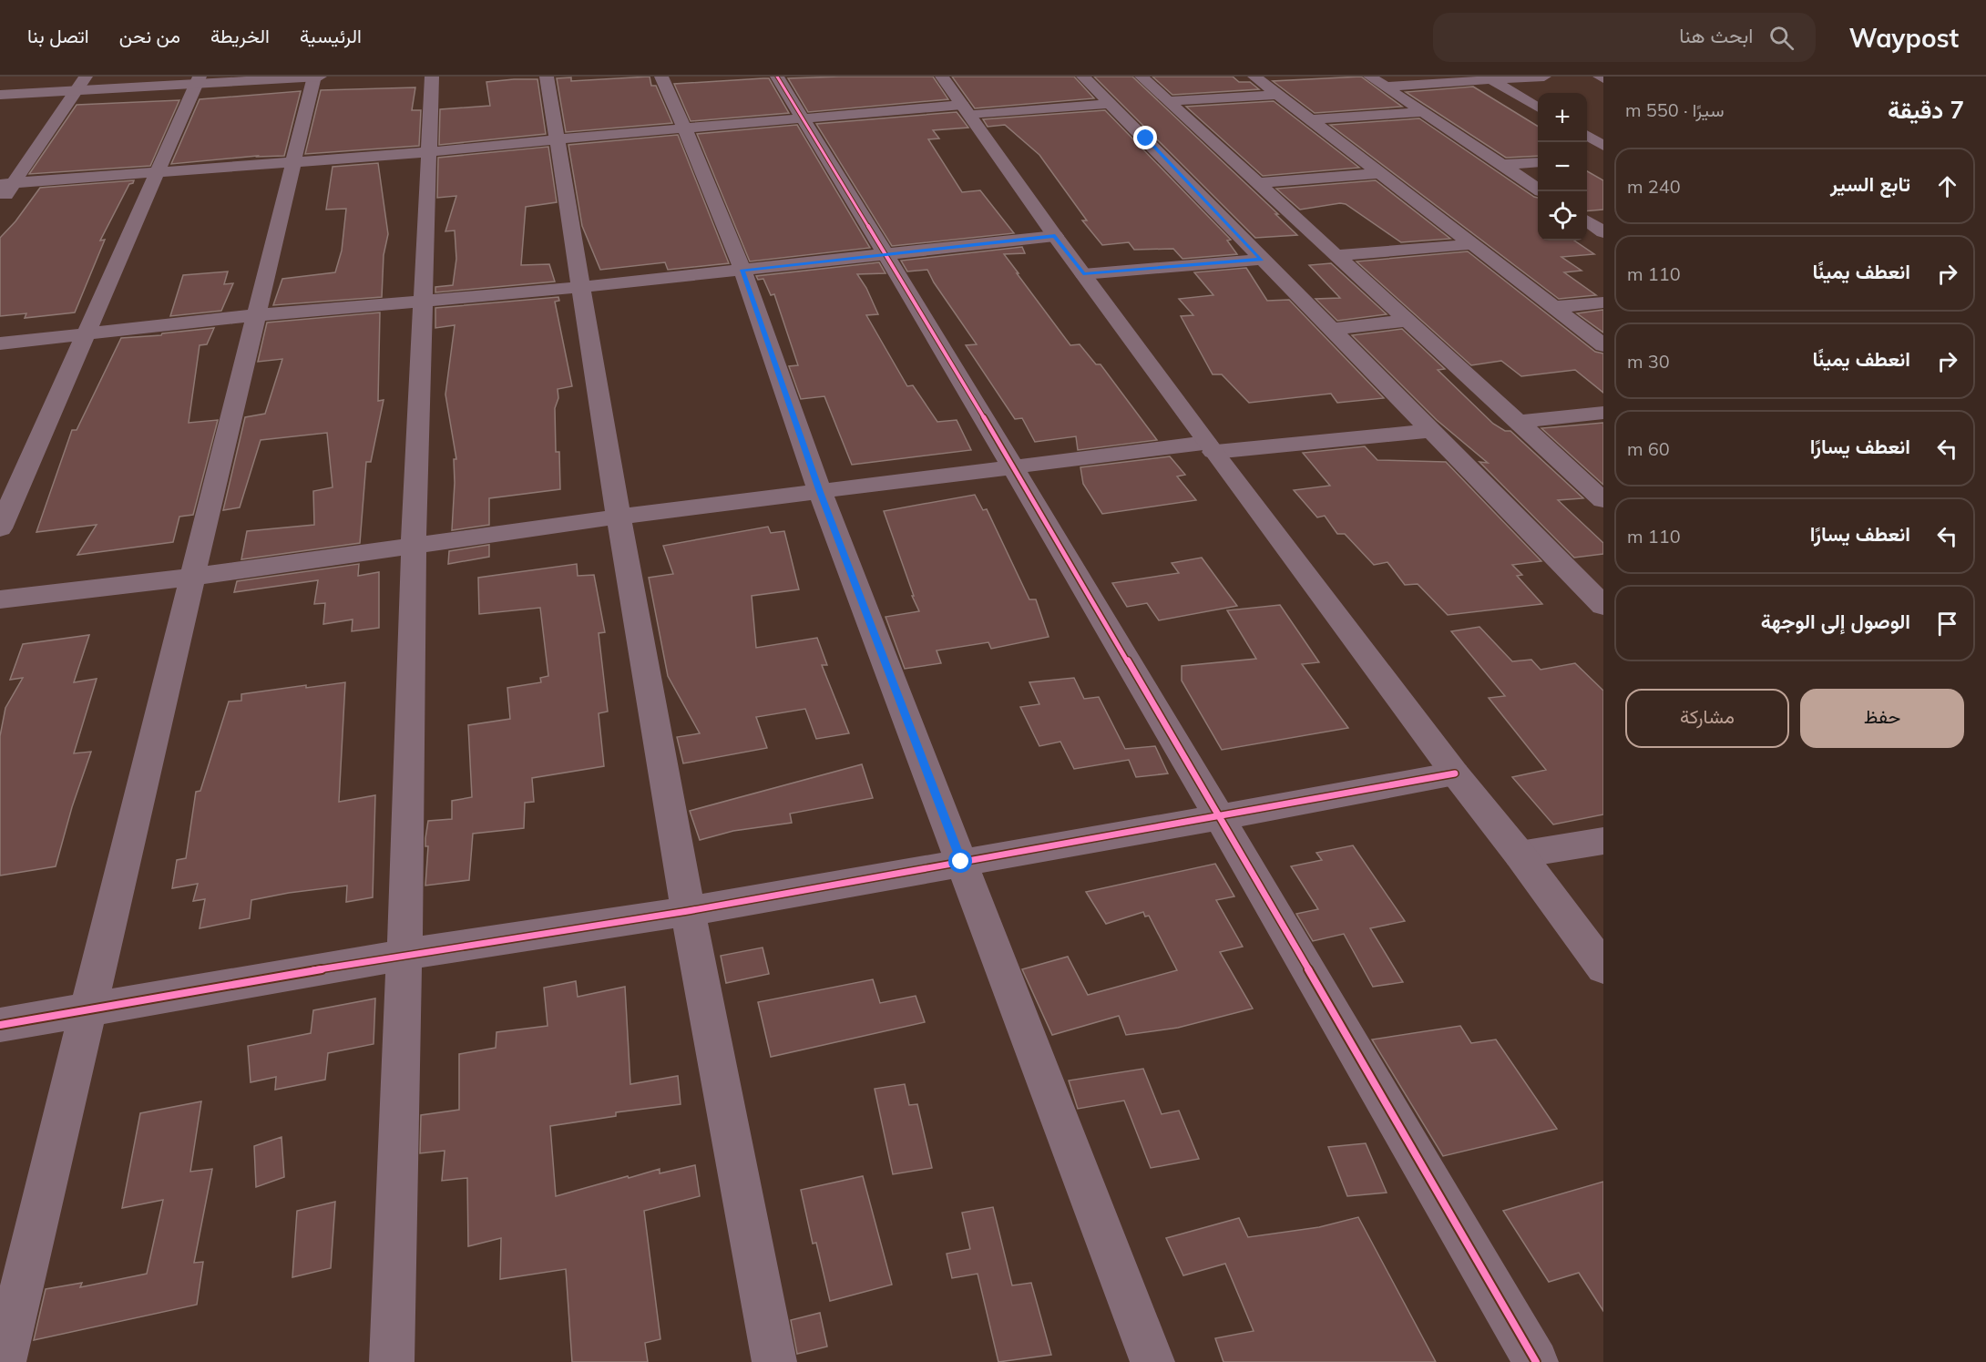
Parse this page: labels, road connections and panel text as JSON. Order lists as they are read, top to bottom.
{
  "page": {
    "header": "Waypost",
    "search": "ابحث هنا",
    "nav": [
      "الرئيسية",
      "الخريطة",
      "من نحن",
      "اتصل بنا"
    ],
    "heading": ["7 دقيقة", "سيرًا · 550 m"],
    "map_buttons": ["+", "−"],
    "list": [
      ["تابع السير", "240 m"],
      ["انعطف يمينًا", "110 m"],
      ["انعطف يمينًا", "30 m"],
      ["انعطف يسارًا", "60 m"],
      ["انعطف يسارًا", "110 m"],
      "الوصول إلى الوجهة"
    ],
    "buttons": ["حفظ", "مشاركة"]
  }
}
